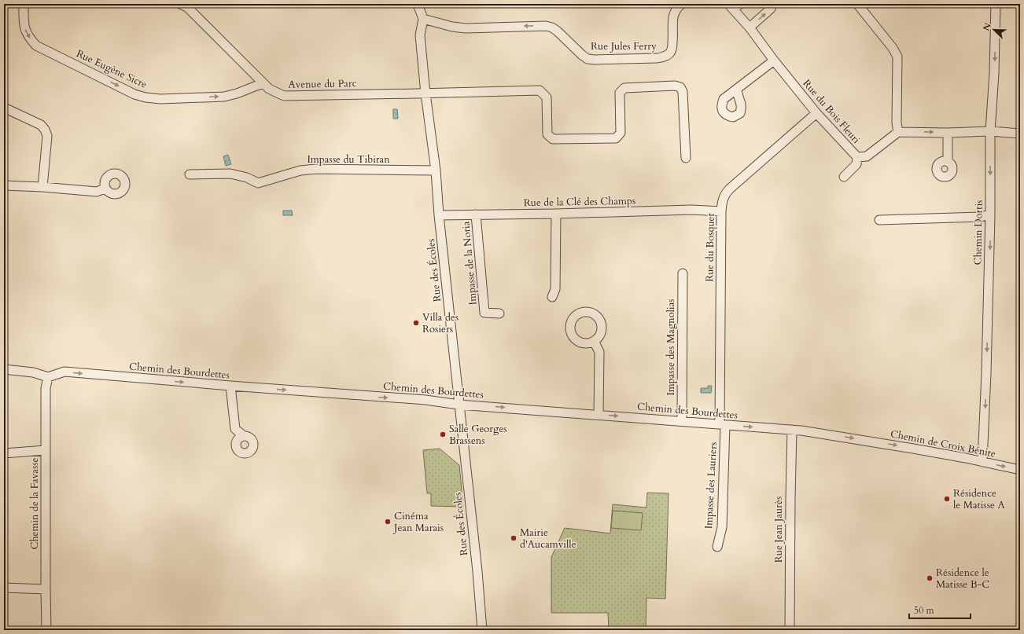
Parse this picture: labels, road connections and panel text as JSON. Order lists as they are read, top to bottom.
{
  "streets": {
    "street": [
      "Rue Jules Ferry",
      "Rue Eugène Sicre",
      "Avenue du Parc",
      "Rue du Bois Fleuri",
      "Impasse du Tibiran",
      "Rue de la Clé des Champs",
      "Chemin Dortis",
      "Rue du Bosquet",
      "Impasse de la Noria",
      "Rue des Écoles",
      "Impasse des Magnolias",
      "Chemin des Bourdettes",
      "Chemin de Croix Bénite",
      "Impasse des Lauriers",
      "Chemin de la Favasse",
      "Rue Jean Jaurès"
    ]
  },
  "crossings": [
    ["Rue Jules Ferry", "Rue des Écoles"],
    ["Rue Eugène Sicre", "Avenue du Parc"],
    ["Avenue du Parc", "Rue des Écoles"],
    ["Rue du Bois Fleuri", "Rue du Bosquet"],
    ["Impasse du Tibiran", "Rue des Écoles"],
    ["Rue de la Clé des Champs", "Rue du Bosquet"],
    ["Rue de la Clé des Champs", "Impasse de la Noria"],
    ["Rue de la Clé des Champs", "Rue des Écoles"],
    ["Chemin Dortis", "Chemin de Croix Bénite"],
    ["Rue du Bosquet", "Chemin des Bourdettes"],
    ["Rue du Bosquet", "Impasse des Lauriers"],
    ["Rue des Écoles", "Chemin des Bourdettes"],
    ["Impasse des Magnolias", "Chemin des Bourdettes"],
    ["Chemin des Bourdettes", "Chemin de Croix Bénite"],
    ["Chemin des Bourdettes", "Impasse des Lauriers"],
    ["Chemin des Bourdettes", "Chemin de la Favasse"],
    ["Chemin des Bourdettes", "Rue Jean Jaurès"]
  ],
  "one_way": [
    "Rue Jules Ferry",
    "Rue Eugène Sicre",
    "Chemin Dortis",
    "Chemin des Bourdettes",
    "Chemin de Croix Bénite"
  ],
  "places": [
    "Villa des Rosiers",
    "Salle Georges Brassens",
    "Résidence le Matisse A",
    "Cinéma Jean Marais",
    "Mairie d'Aucamville",
    "Résidence le Matisse B-C"
  ],
  "scale_bar": "50 m",
  "north": "top left"
}
